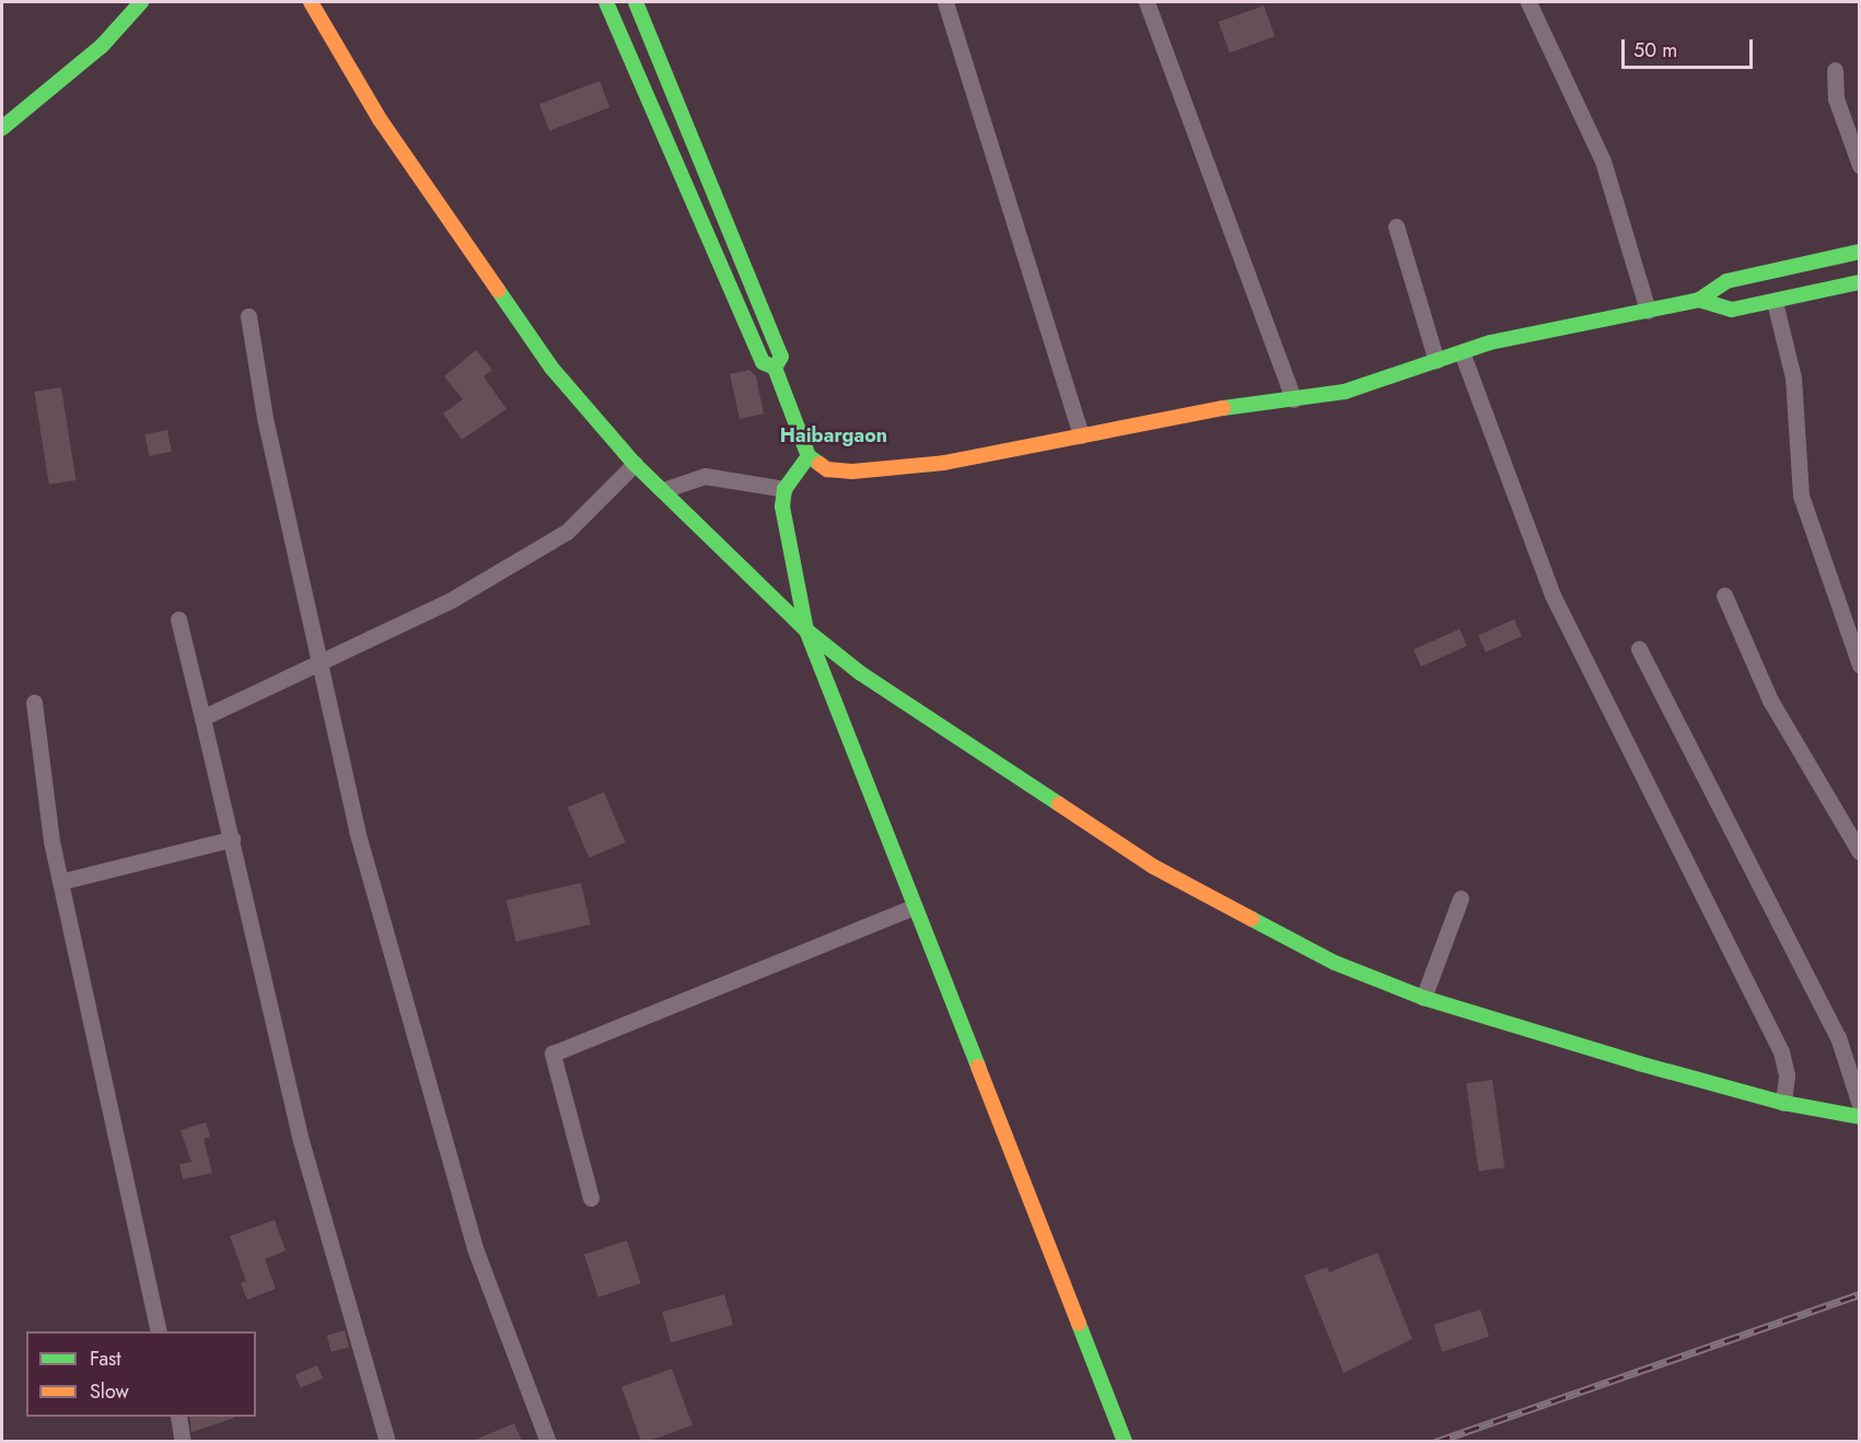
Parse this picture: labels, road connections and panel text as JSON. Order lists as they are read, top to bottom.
{
  "districts": ["Haibargaon"],
  "legend": ["Fast", "Slow"],
  "scale_bar": "50 m"
}
